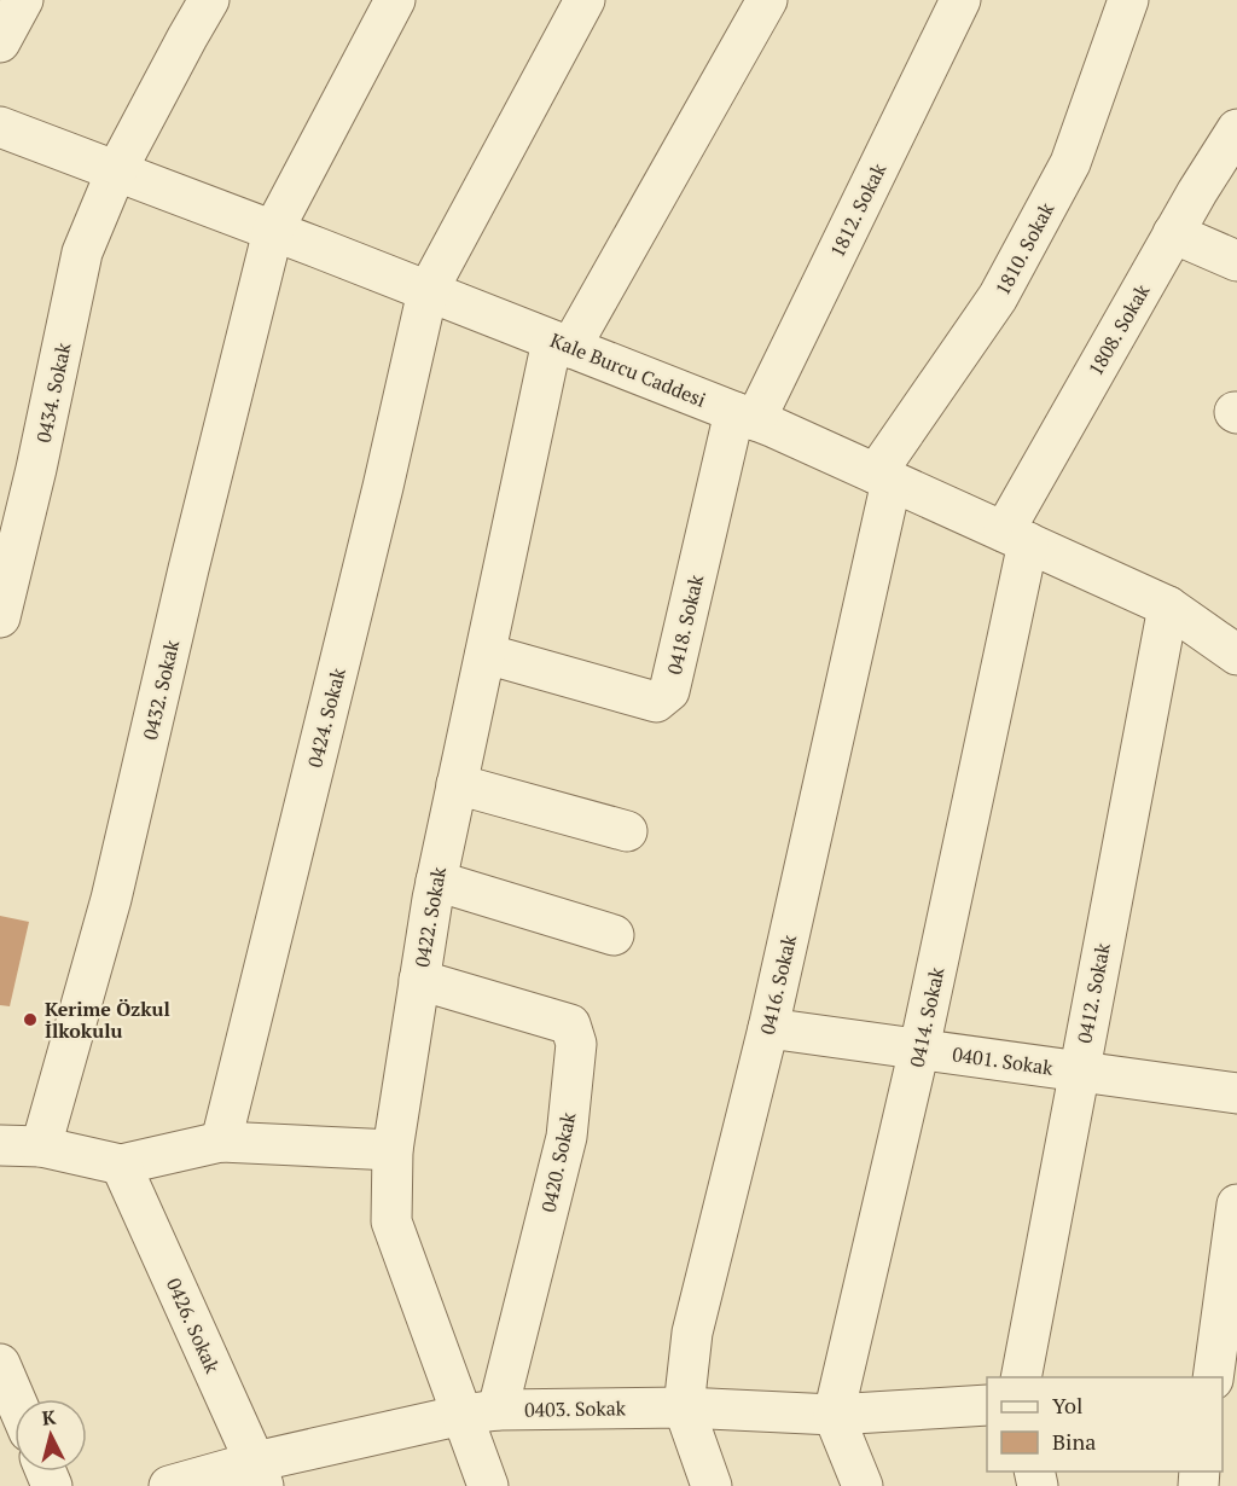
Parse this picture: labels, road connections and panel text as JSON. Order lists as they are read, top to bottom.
{
  "streets": {
    "street": [
      "1812. Sokak",
      "1810. Sokak",
      "1808. Sokak",
      "Kale Burcu Caddesi",
      "0434. Sokak",
      "0418. Sokak",
      "0432. Sokak",
      "0424. Sokak",
      "0422. Sokak",
      "0416. Sokak",
      "0412. Sokak",
      "0414. Sokak",
      "0401. Sokak",
      "0420. Sokak",
      "0426. Sokak",
      "0403. Sokak"
    ]
  },
  "crossings": [
    ["1812. Sokak", "Kale Burcu Caddesi"],
    ["1812. Sokak", "0418. Sokak"],
    ["1810. Sokak", "Kale Burcu Caddesi"],
    ["1810. Sokak", "0416. Sokak"],
    ["1808. Sokak", "Kale Burcu Caddesi"],
    ["1808. Sokak", "0414. Sokak"],
    ["Kale Burcu Caddesi", "0434. Sokak"],
    ["Kale Burcu Caddesi", "0418. Sokak"],
    ["Kale Burcu Caddesi", "0432. Sokak"],
    ["Kale Burcu Caddesi", "0424. Sokak"],
    ["Kale Burcu Caddesi", "0422. Sokak"],
    ["Kale Burcu Caddesi", "0416. Sokak"],
    ["Kale Burcu Caddesi", "0412. Sokak"],
    ["Kale Burcu Caddesi", "0414. Sokak"],
    ["0418. Sokak", "0422. Sokak"],
    ["0422. Sokak", "0420. Sokak"],
    ["0422. Sokak", "0403. Sokak"],
    ["0416. Sokak", "0401. Sokak"],
    ["0416. Sokak", "0403. Sokak"],
    ["0412. Sokak", "0401. Sokak"],
    ["0414. Sokak", "0401. Sokak"],
    ["0414. Sokak", "0403. Sokak"],
    ["0420. Sokak", "0403. Sokak"],
    ["0426. Sokak", "0403. Sokak"]
  ],
  "places": ["Kerime Özkul İlkokulu"],
  "legend": ["Yol", "Bina"],
  "north": "top"
}
